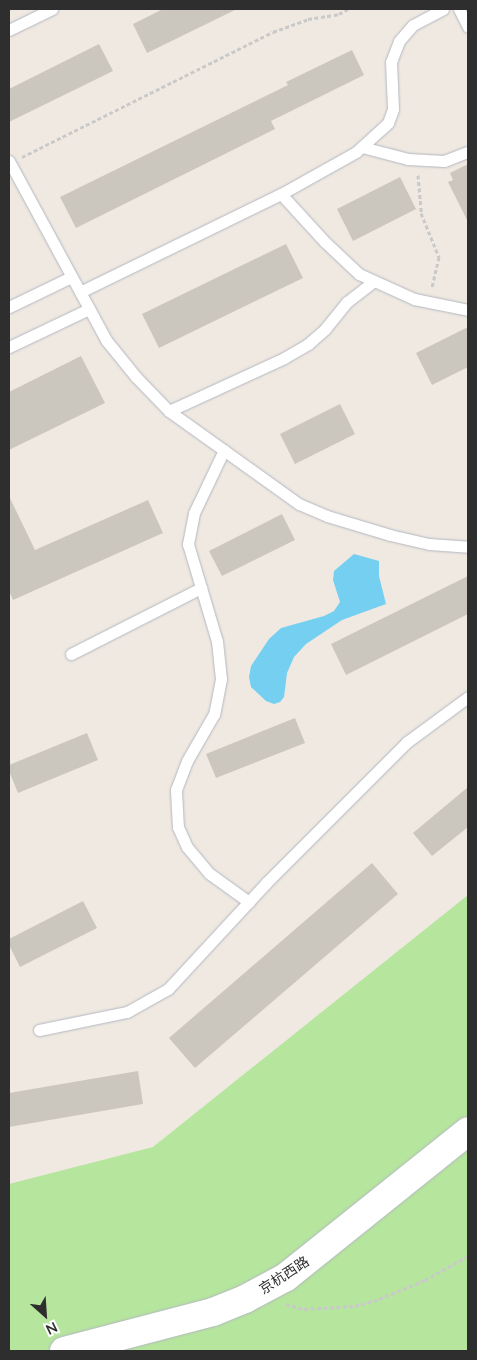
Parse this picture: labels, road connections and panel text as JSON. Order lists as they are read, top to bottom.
{
  "streets": {
    "street": ["京杭西路"]
  },
  "north": "bottom right"
}
